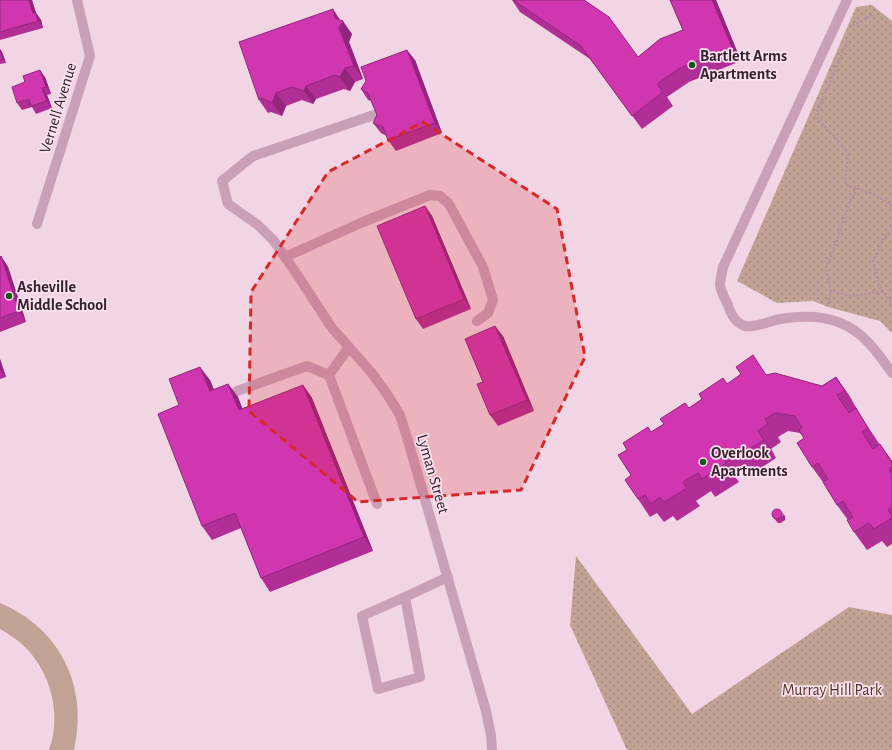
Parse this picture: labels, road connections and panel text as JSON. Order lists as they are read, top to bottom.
{
  "streets": {
    "street": ["Vernell Avenue", "Lyman Street"]
  },
  "parks": ["Murray Hill Park"],
  "places": ["Bartlett Arms Apartments", "Asheville Middle School", "Overlook Apartments"]
}
